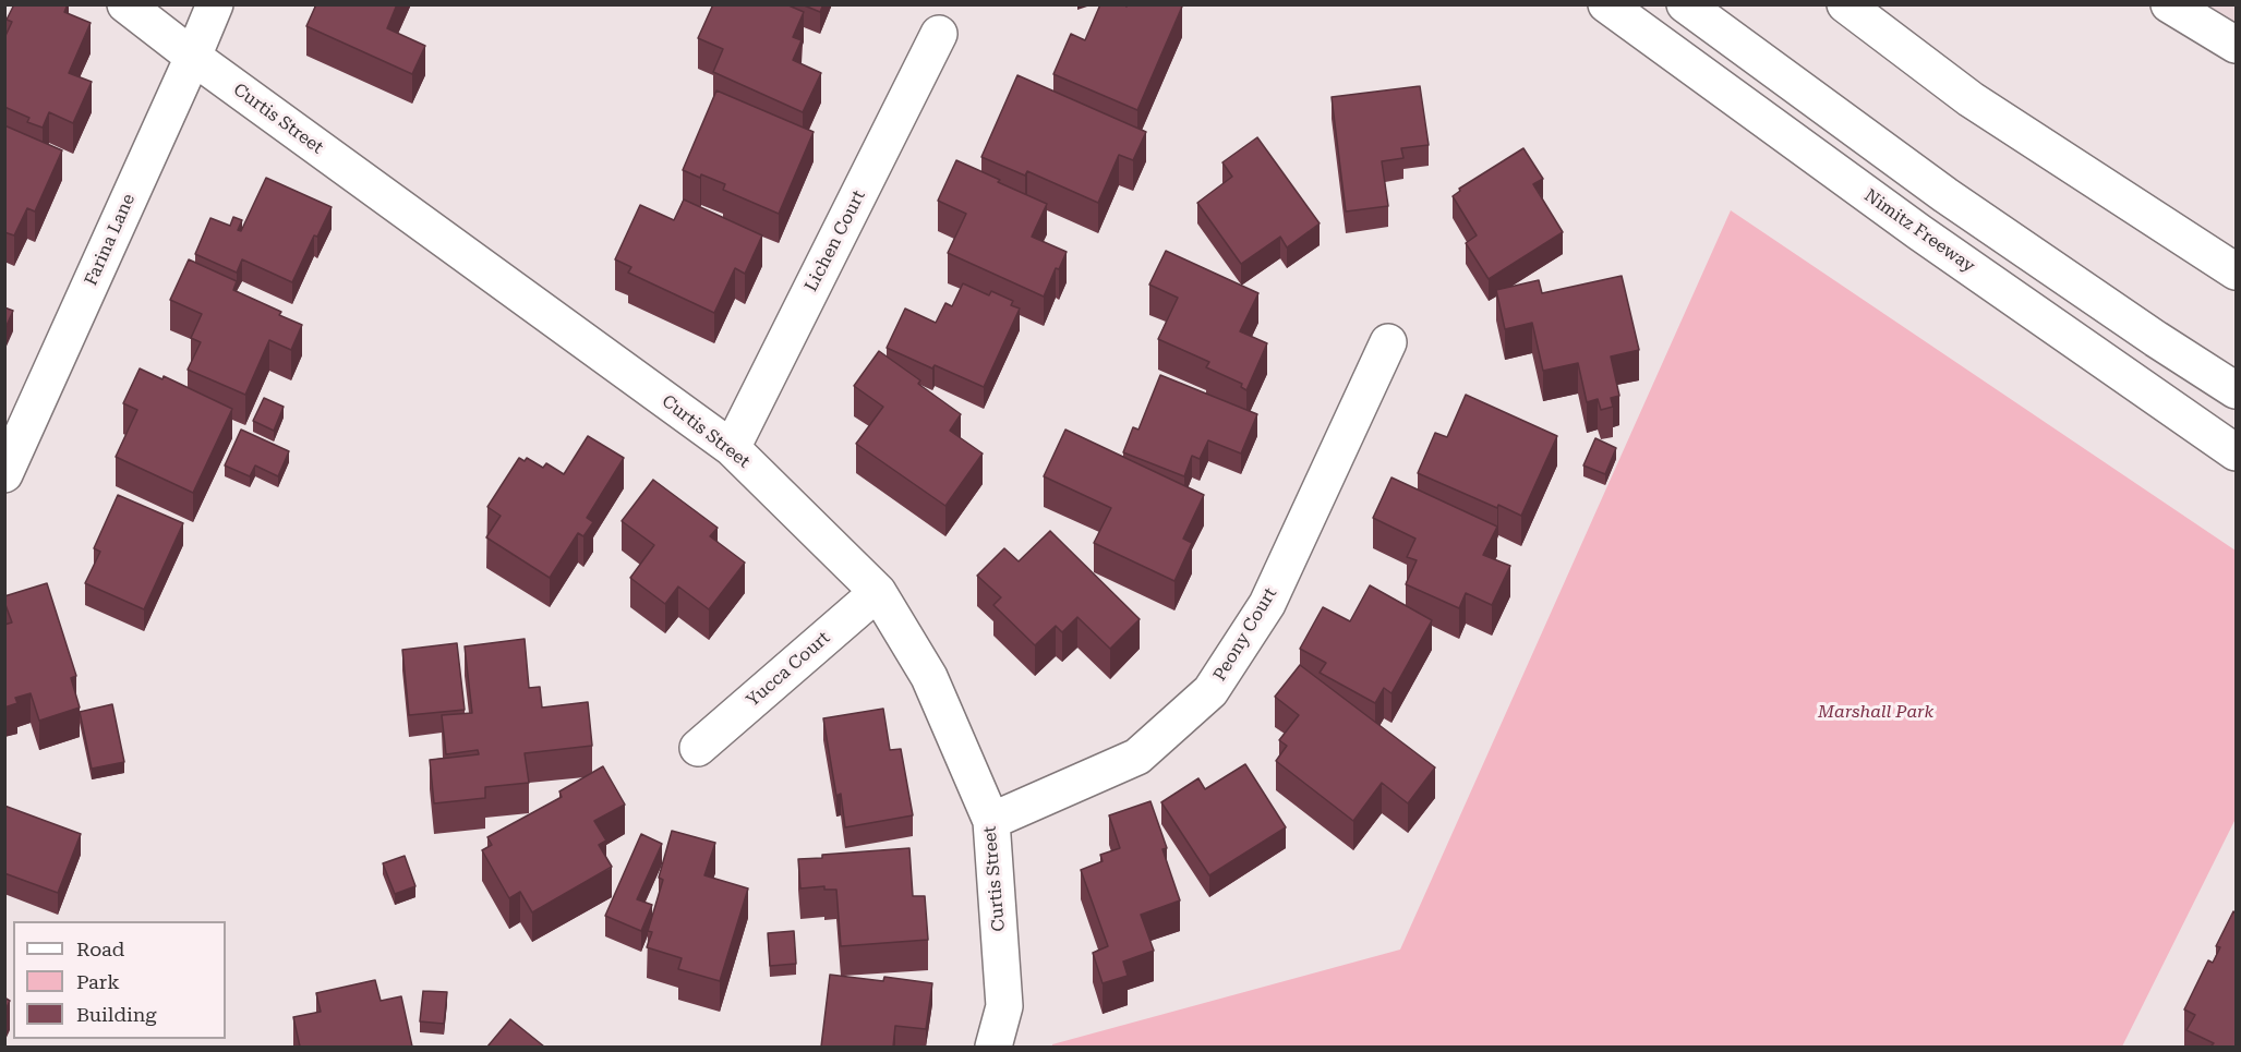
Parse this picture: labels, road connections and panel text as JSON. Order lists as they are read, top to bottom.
{
  "streets": {
    "main road": [
      "Curtis Street",
      "Nimitz Freeway",
      "Farina Lane",
      "Lichen Court",
      "Peony Court",
      "Yucca Court"
    ]
  },
  "crossings": [
    ["Curtis Street", "Farina Lane"],
    ["Curtis Street", "Lichen Court"],
    ["Curtis Street", "Peony Court"],
    ["Curtis Street", "Yucca Court"]
  ],
  "parks": ["Marshall Park"],
  "legend": ["Road", "Park", "Building"]
}
